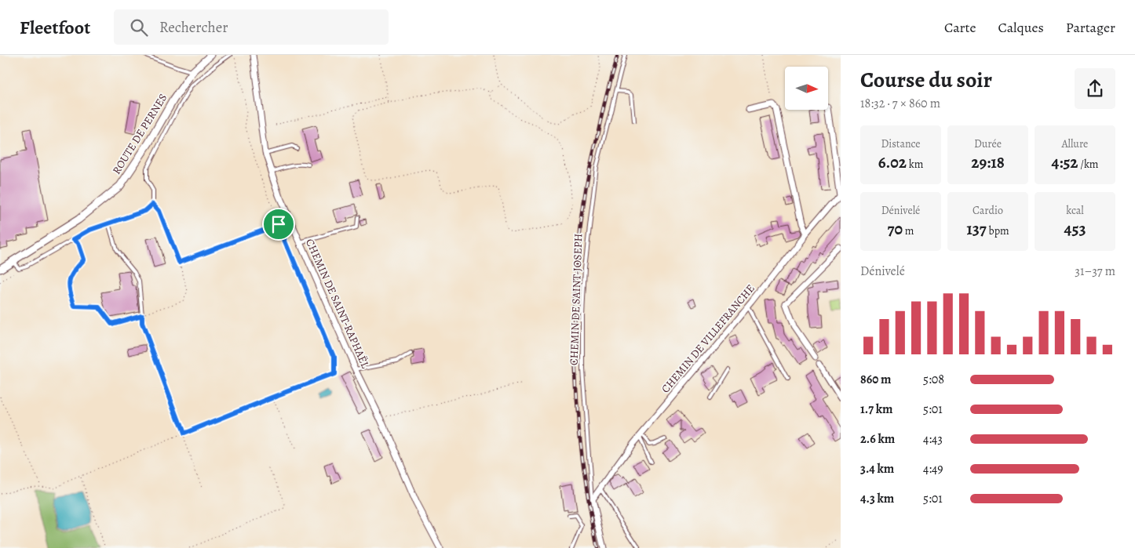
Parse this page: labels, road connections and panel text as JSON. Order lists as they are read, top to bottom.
{
  "streets": {
    "street": [
      "ROUTE DE PERNES",
      "CHEMIN DE SAINT-JOSEPH",
      "CHEMIN DE SAINT-RAPHAËL",
      "CHEMIN DE VILLEFRANCHE"
    ]
  },
  "crossings": [
    ["CHEMIN DE SAINT-JOSEPH", "CHEMIN DE VILLEFRANCHE"]
  ],
  "north": "right",
  "page": {
    "header": "Fleetfoot",
    "search": "Rechercher",
    "nav": ["Carte", "Calques", "Partager"],
    "heading": ["Course du soir", "18:32 · 7 × 860 m"],
    "stats": [
      ["Distance", "6.02 km"],
      ["Durée", "29:18"],
      ["Allure", "4:52 /km"],
      ["Dénivelé", "70 m"],
      ["Cardio", "137 bpm"],
      ["kcal", "453"]
    ],
    "chart": ["Dénivelé", "31–37 m"],
    "list": [
      {
        "name": "860 m",
        "note": "5:08"
      },
      {
        "name": "1.7 km",
        "note": "5:01"
      },
      {
        "name": "2.6 km",
        "note": "4:43"
      },
      {
        "name": "3.4 km",
        "note": "4:49"
      },
      {
        "name": "4.3 km",
        "note": "5:01"
      }
    ]
  }
}
